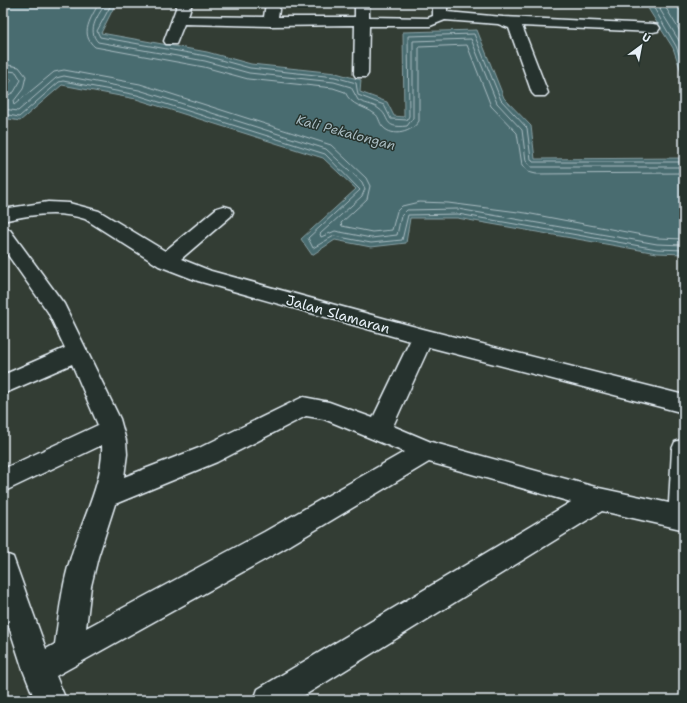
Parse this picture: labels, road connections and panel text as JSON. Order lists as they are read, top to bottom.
{
  "streets": {
    "street": ["Jalan Slamaran"]
  },
  "water": ["Kali Pekalongan"],
  "north": "top right"
}
